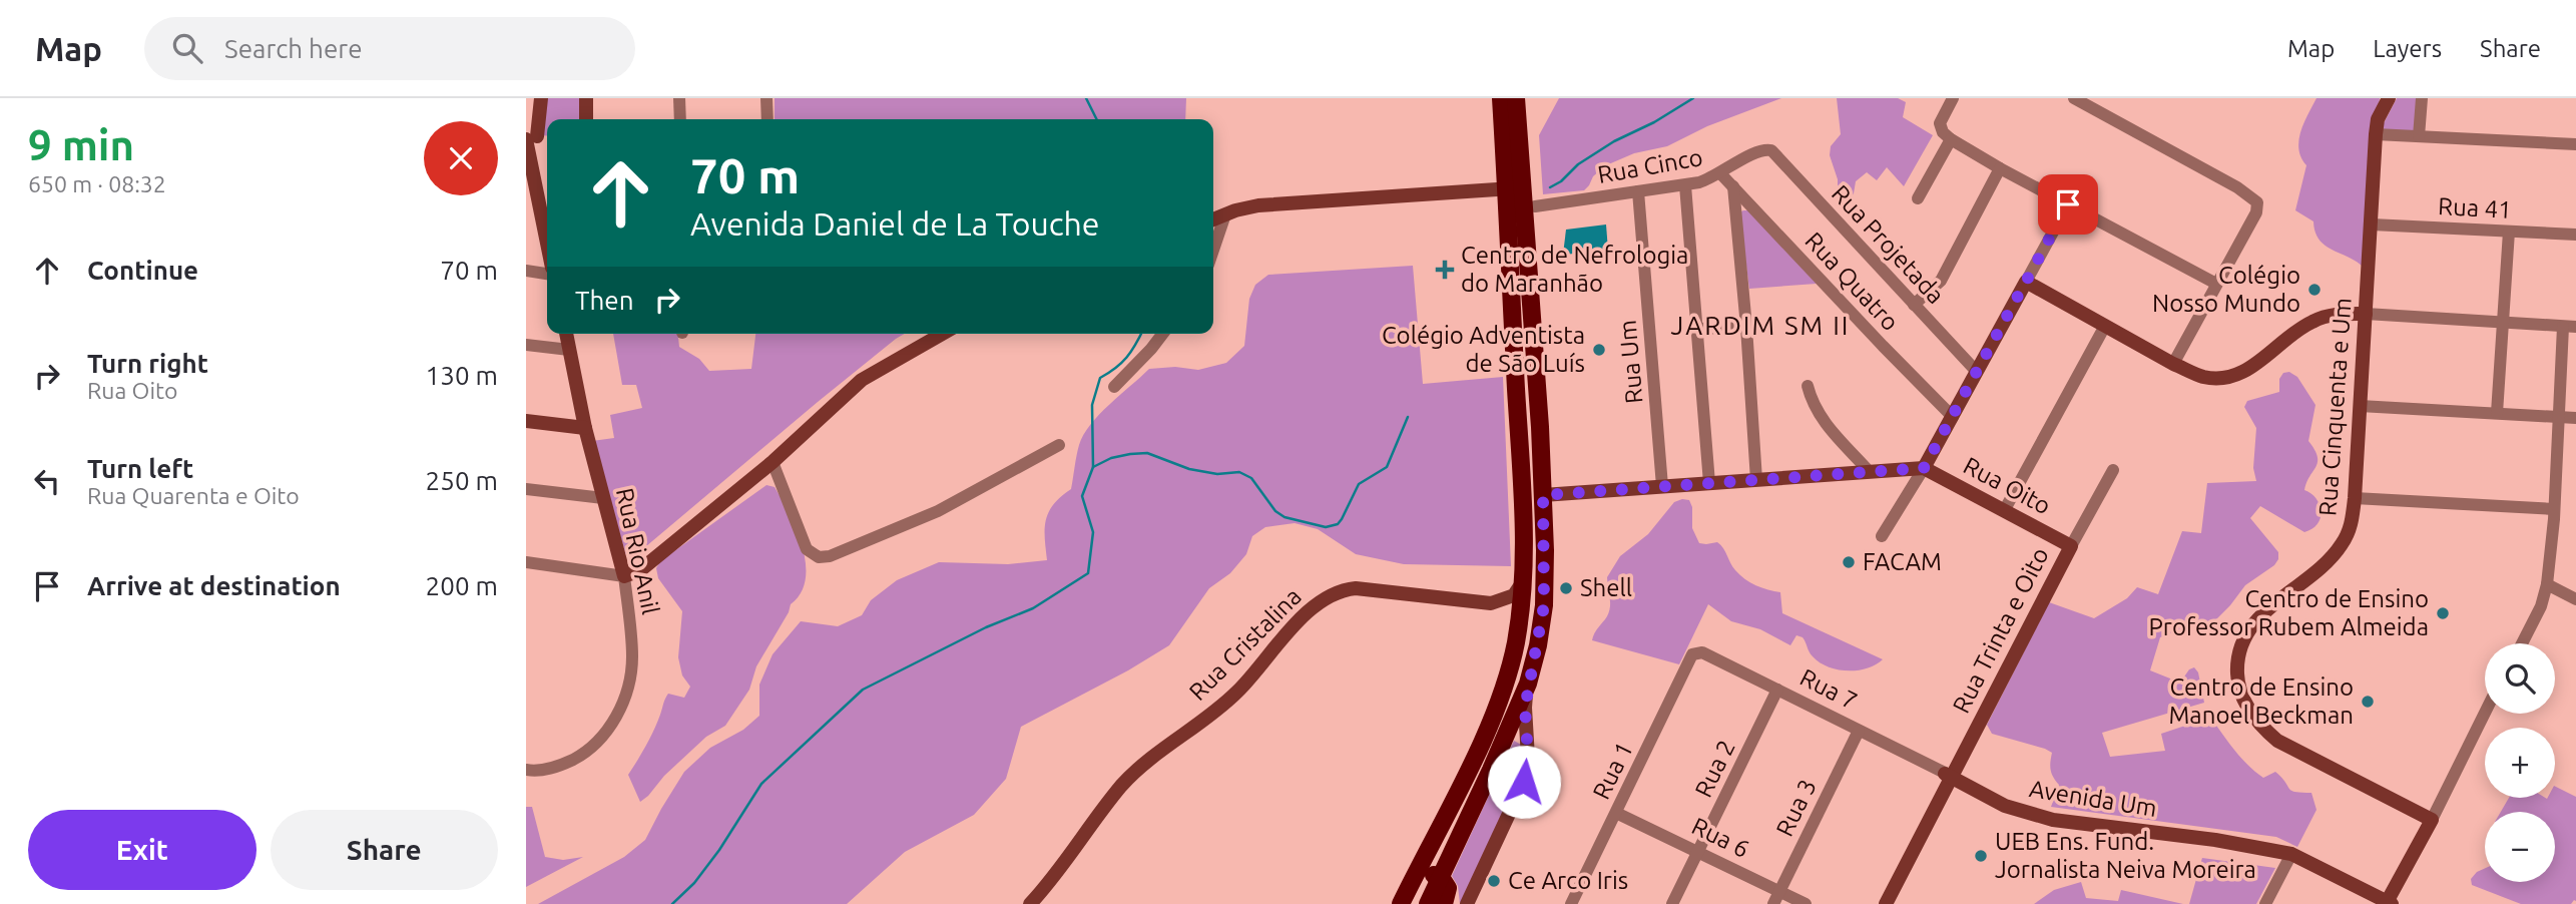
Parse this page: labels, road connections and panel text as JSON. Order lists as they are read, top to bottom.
{
  "streets": {
    "street": [
      "Rua Cinco",
      "Rua 41",
      "Rua Projetada",
      "Rua Quatro",
      "Rua Um",
      "Rua Cinquenta e Um",
      "Rua Oito",
      "Rua Rio Anil",
      "Rua Trinta e Oito",
      "Rua Cristalina",
      "Rua 7",
      "Rua 2",
      "Rua 1",
      "Avenida Um",
      "Rua 3",
      "Rua 6"
    ]
  },
  "crossings": [
    ["Rua Cinco", "Rua Projetada"],
    ["Rua Cinco", "Rua Quatro"],
    ["Rua Cinco", "Rua Um"],
    ["Rua 41", "Rua Cinquenta e Um"],
    ["Rua Um", "Rua Oito"],
    ["Rua Oito", "Rua Trinta e Oito"],
    ["Rua Trinta e Oito", "Rua 7"],
    ["Rua Trinta e Oito", "Avenida Um"],
    ["Rua 7", "Rua 2"],
    ["Rua 7", "Rua 1"],
    ["Rua 7", "Avenida Um"],
    ["Rua 7", "Rua 3"],
    ["Rua 2", "Rua 6"],
    ["Rua 1", "Rua 6"],
    ["Rua 3", "Rua 6"]
  ],
  "districts": ["JARDIM SM II"],
  "places": {
    "health": ["Centro de Nefrologia do Maranhão"],
    "other": [
      "Colégio Nosso Mundo",
      "Colégio Adventista de São Luís",
      "FACAM",
      "Shell",
      "Centro de Ensino Professor Rubem Almeida",
      "Centro de Ensino Manoel Beckman",
      "UEB Ens. Fund. Jornalista Neiva Moreira",
      "Ce Arco Iris"
    ]
  },
  "page": {
    "header": "Map",
    "search": "Search here",
    "nav": ["Map", "Layers", "Share"],
    "heading": ["9 min", "650 m · 08:32"],
    "turn": ["70 m", "Avenida Daniel de La Touche"],
    "list": [
      {
        "name": "Continue",
        "value": "70 m"
      },
      {
        "name": "Turn right",
        "note": "Rua Oito",
        "value": "130 m"
      },
      {
        "name": "Turn left",
        "note": "Rua Quarenta e Oito",
        "value": "250 m"
      },
      {
        "name": "Arrive at destination",
        "value": "200 m"
      }
    ],
    "then": "Then",
    "map_buttons": ["+", "−"],
    "buttons": ["Exit", "Share"]
  }
}
